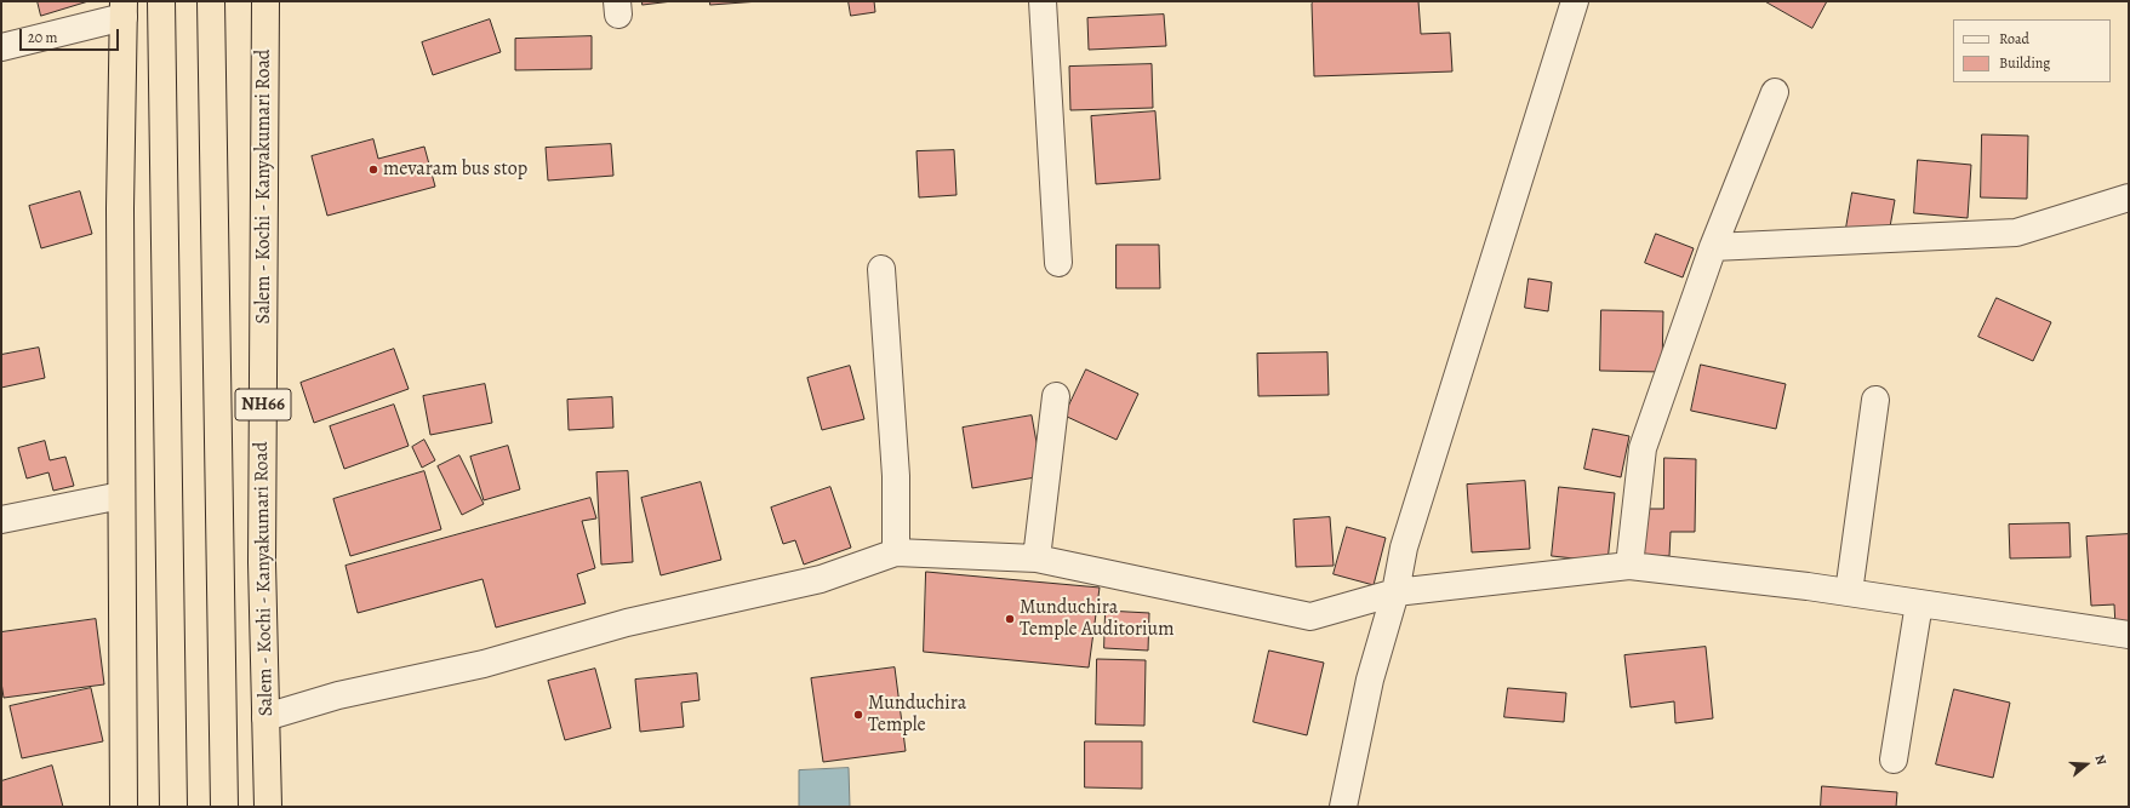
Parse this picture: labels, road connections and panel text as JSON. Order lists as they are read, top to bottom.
{
  "streets": {
    "highway": ["Salem - Kochi - Kanyakumari Road", "NH66"]
  },
  "places": ["mevaram bus stop", "Munduchira Temple Auditorium", "Munduchira Temple"],
  "legend": ["Road", "Building"],
  "scale_bar": "20 m",
  "north": "right"
}
